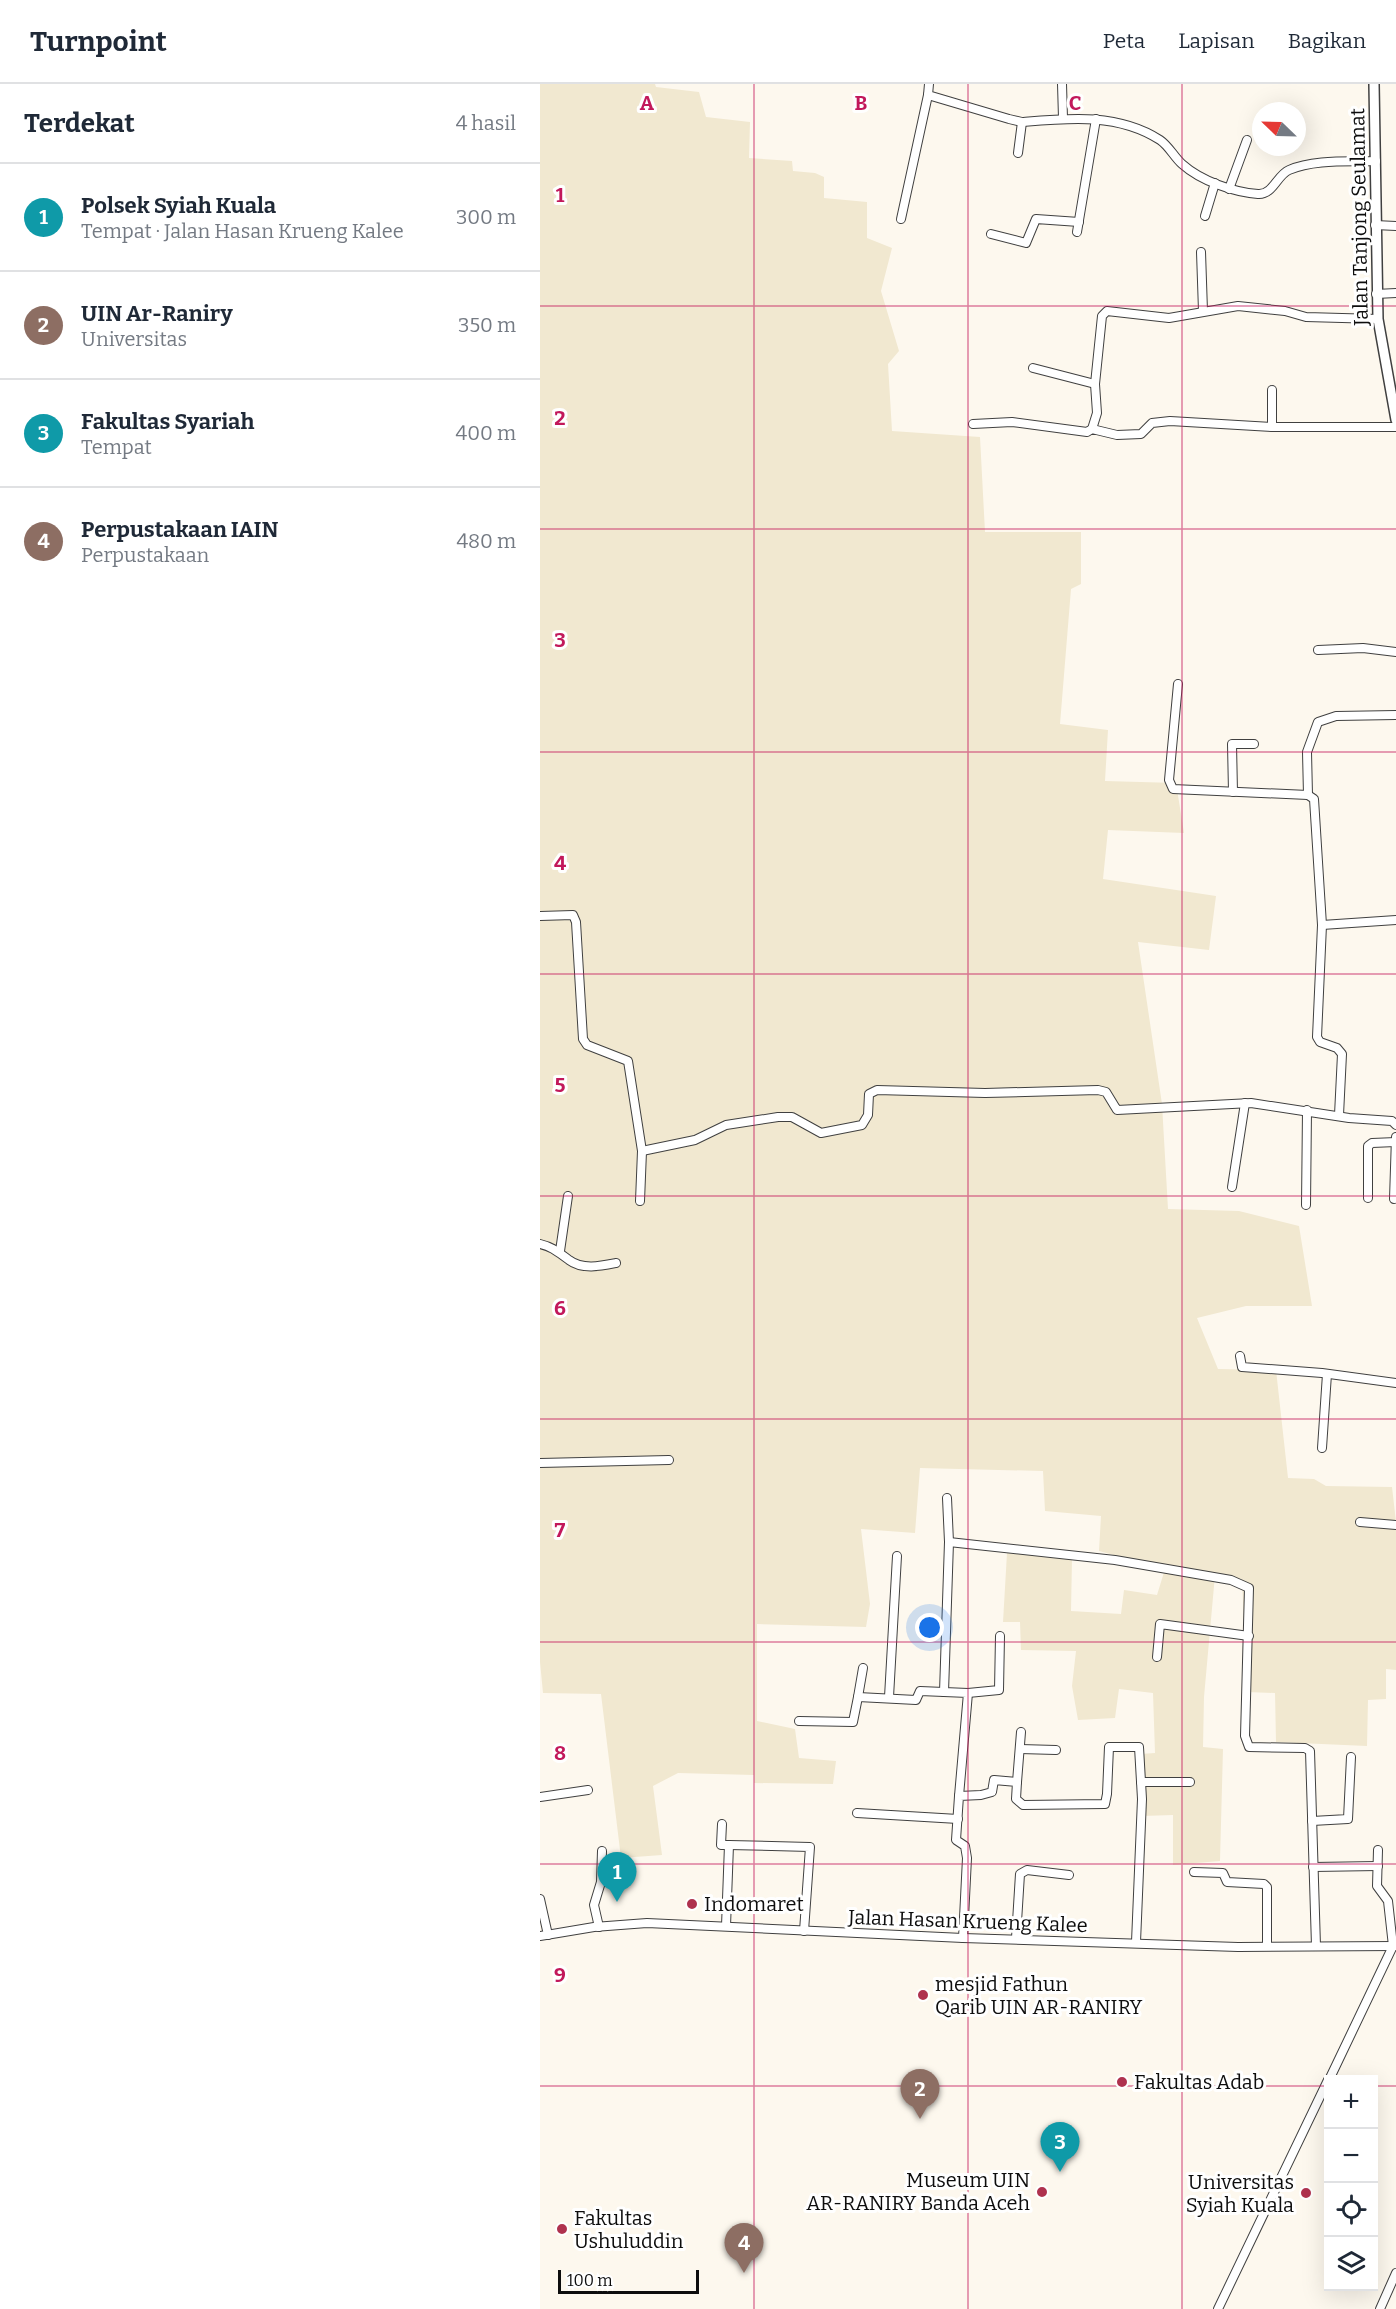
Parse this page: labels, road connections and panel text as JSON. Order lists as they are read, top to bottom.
{
  "streets": {
    "street": ["Jalan Tanjong Seulamat", "Jalan Hasan Krueng Kalee"]
  },
  "places": [
    "Indomaret",
    "mesjid Fathun Qarib UIN AR-RANIRY",
    "Fakultas Adab",
    "Museum UIN AR-RANIRY Banda Aceh",
    "Universitas Syiah Kuala",
    "Fakultas Ushuluddin"
  ],
  "scale_bar": "100 m",
  "north": "top left",
  "page": {
    "header": "Turnpoint",
    "nav": ["Peta", "Lapisan", "Bagikan"],
    "heading": ["Terdekat", "4 hasil"],
    "list": [
      {
        "mark": "1",
        "name": "Polsek Syiah Kuala",
        "note": "Tempat · Jalan Hasan Krueng Kalee",
        "value": "300 m"
      },
      {
        "mark": "2",
        "name": "UIN Ar-Raniry",
        "note": "Universitas",
        "value": "350 m"
      },
      {
        "mark": "3",
        "name": "Fakultas Syariah",
        "note": "Tempat",
        "value": "400 m"
      },
      {
        "mark": "4",
        "name": "Perpustakaan IAIN",
        "note": "Perpustakaan",
        "value": "480 m"
      }
    ],
    "pins": [
      "1",
      "2",
      "3",
      "4"
    ],
    "map_buttons": ["+", "−"],
    "scale": "100 m"
  },
  "grid": {
    "columns": ["A", "B", "C"],
    "rows": [
      "1",
      "2",
      "3",
      "4",
      "5",
      "6",
      "7",
      "8",
      "9"
    ]
  }
}
